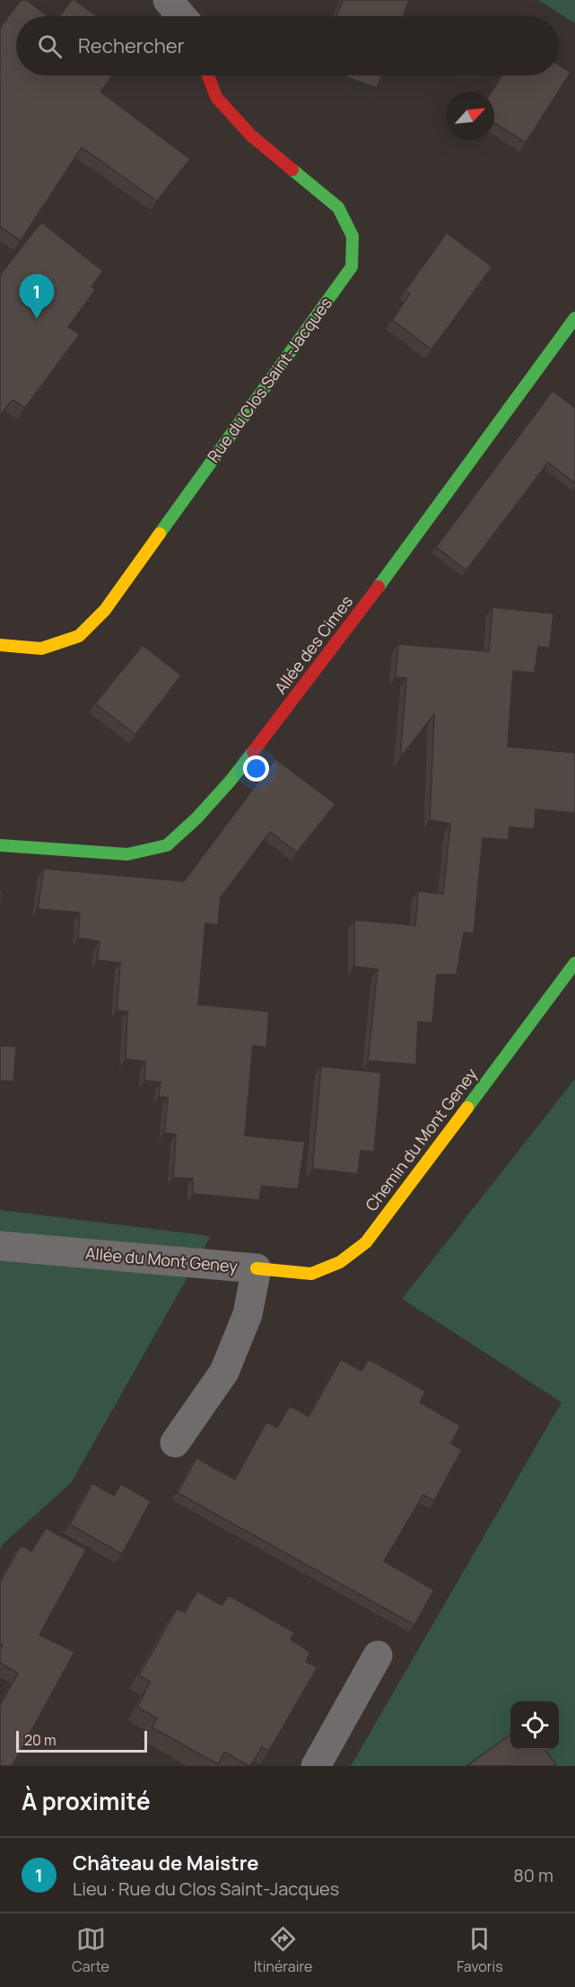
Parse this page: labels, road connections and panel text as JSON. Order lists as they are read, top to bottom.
{
  "streets": {
    "street": [
      "Rue du Clos Saint-Jacques",
      "Allée des Cimes",
      "Chemin du Mont Geney",
      "Allée du Mont Geney"
    ]
  },
  "crossings": [
    ["Chemin du Mont Geney", "Allée du Mont Geney"]
  ],
  "scale_bar": "20 m",
  "north": "top right",
  "page": {
    "search": "Rechercher",
    "pins": "1",
    "scale": "20 m",
    "heading": "À proximité",
    "list": [
      {
        "mark": "1",
        "name": "Château de Maistre",
        "note": "Lieu · Rue du Clos Saint-Jacques",
        "value": "80 m"
      }
    ],
    "nav": ["Carte", "Itinéraire", "Favoris"]
  }
}
